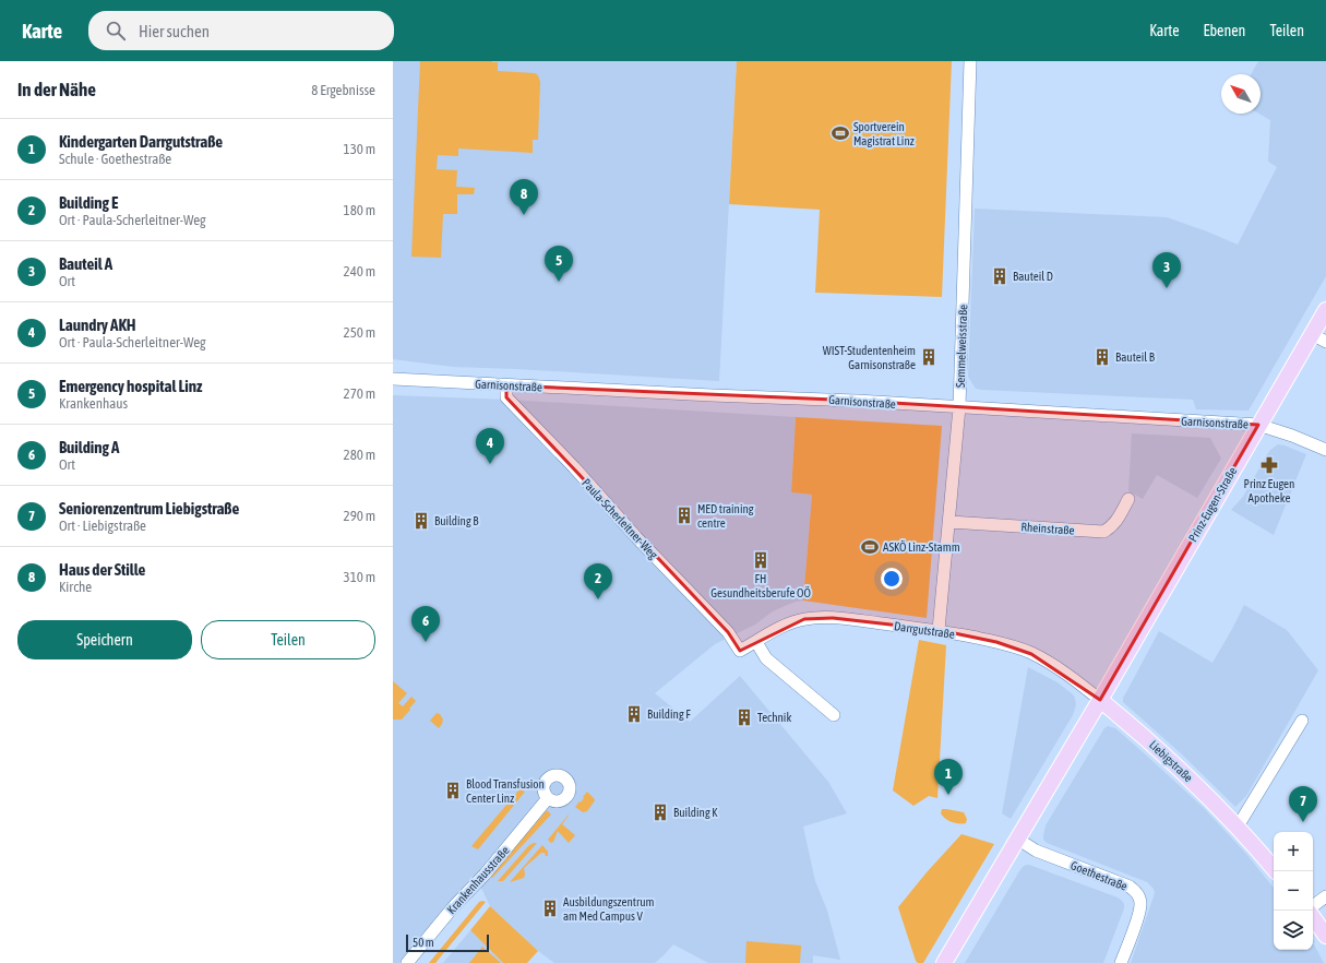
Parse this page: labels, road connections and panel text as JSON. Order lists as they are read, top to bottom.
{
  "streets": {
    "main road": ["Prinz-Eugen-Straße", "Liebigstraße"],
    "street": [
      "Semmelweisstraße",
      "Garnisonstraße",
      "Paula-Scherleitner-Weg",
      "Rheinstraße",
      "Darrgutstraße",
      "Goethestraße",
      "Krankenhausstraße"
    ]
  },
  "crossings": [
    ["Semmelweisstraße", "Garnisonstraße"],
    ["Semmelweisstraße", "Rheinstraße"],
    ["Semmelweisstraße", "Darrgutstraße"],
    ["Garnisonstraße", "Prinz-Eugen-Straße"],
    ["Garnisonstraße", "Paula-Scherleitner-Weg"],
    ["Prinz-Eugen-Straße", "Darrgutstraße"],
    ["Prinz-Eugen-Straße", "Liebigstraße"],
    ["Paula-Scherleitner-Weg", "Darrgutstraße"],
    ["Darrgutstraße", "Liebigstraße"]
  ],
  "places": {
    "sports": ["Sportverein Magistrat Linz", "ASKÖ Linz-Stamm"],
    "building": [
      "Bauteil D",
      "WIST-Studentenheim Garnisonstraße",
      "Bauteil B",
      "MED training centre",
      "Building B",
      "FH Gesundheitsberufe OÖ",
      "Building F",
      "Technik",
      "Blood Transfusion Center Linz",
      "Building K",
      "Ausbildungszentrum am Med Campus V"
    ],
    "pharmacy": ["Prinz Eugen Apotheke"]
  },
  "scale_bar": "50 m",
  "north": "top left",
  "page": {
    "header": "Karte",
    "search": "Hier suchen",
    "nav": ["Karte", "Ebenen", "Teilen"],
    "heading": ["In der Nähe", "8 Ergebnisse"],
    "list": [
      {
        "mark": "1",
        "name": "Kindergarten Darrgutstraße",
        "note": "Schule · Goethestraße",
        "value": "130 m"
      },
      {
        "mark": "2",
        "name": "Building E",
        "note": "Ort · Paula-Scherleitner-Weg",
        "value": "180 m"
      },
      {
        "mark": "3",
        "name": "Bauteil A",
        "note": "Ort",
        "value": "240 m"
      },
      {
        "mark": "4",
        "name": "Laundry AKH",
        "note": "Ort · Paula-Scherleitner-Weg",
        "value": "250 m"
      },
      {
        "mark": "5",
        "name": "Emergency hospital Linz",
        "note": "Krankenhaus",
        "value": "270 m"
      },
      {
        "mark": "6",
        "name": "Building A",
        "note": "Ort",
        "value": "280 m"
      },
      {
        "mark": "7",
        "name": "Seniorenzentrum Liebigstraße",
        "note": "Ort · Liebigstraße",
        "value": "290 m"
      },
      {
        "mark": "8",
        "name": "Haus der Stille",
        "note": "Kirche",
        "value": "310 m"
      }
    ],
    "pins": [
      "8",
      "5",
      "3",
      "4",
      "2",
      "6",
      "1",
      "7"
    ],
    "buttons": ["Speichern", "Teilen"],
    "map_buttons": ["+", "−"],
    "scale": "50 m"
  }
}
